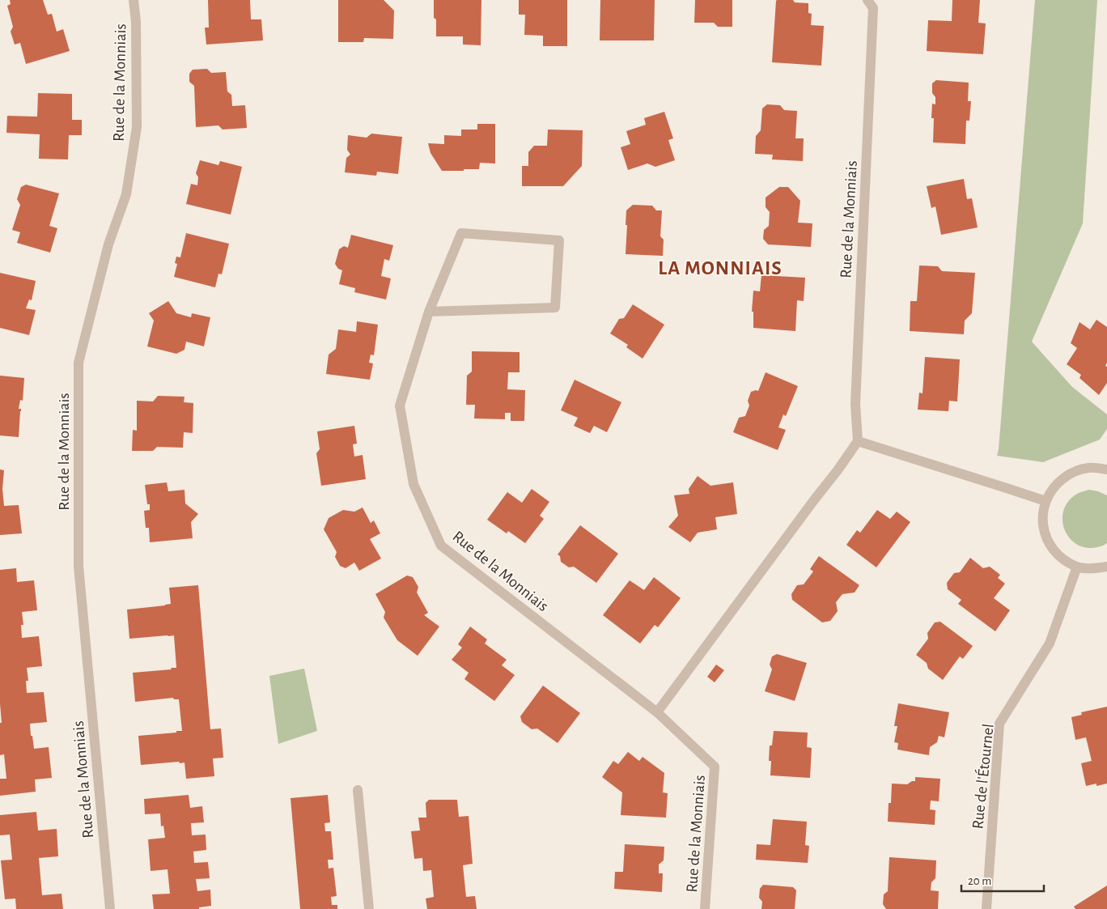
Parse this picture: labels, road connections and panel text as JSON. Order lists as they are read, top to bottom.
{
  "streets": {
    "street": ["Rue de la Monniais", "Rue de l'Étournel"]
  },
  "districts": ["LA MONNIAIS"],
  "scale_bar": "20 m"
}
